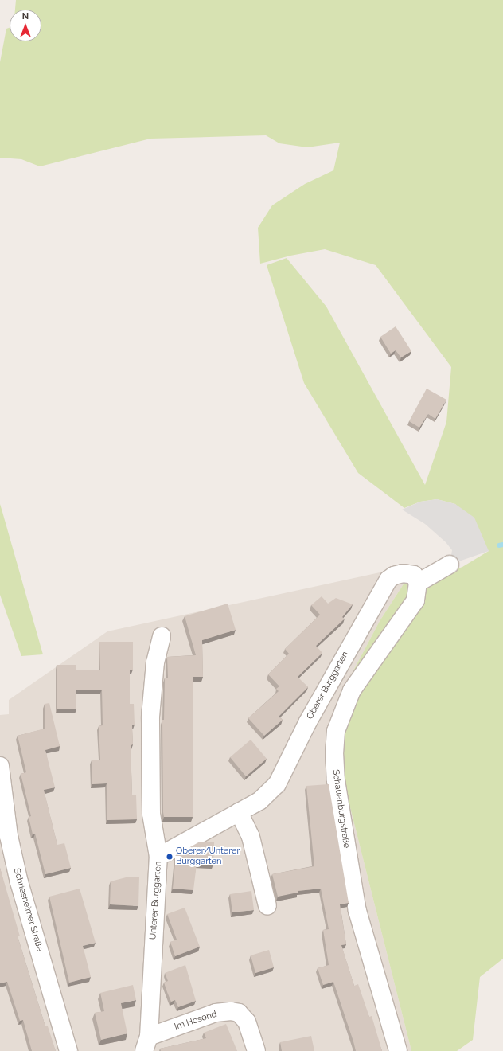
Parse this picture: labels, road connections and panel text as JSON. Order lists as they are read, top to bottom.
{
  "streets": {
    "street": [
      "Oberer Burggarten",
      "Schauenburgstraße",
      "Unterer Burggarten",
      "Schriesheimer Straße",
      "Im Hosend"
    ]
  },
  "crossings": [
    ["Oberer Burggarten", "Schauenburgstraße"],
    ["Oberer Burggarten", "Unterer Burggarten"],
    ["Unterer Burggarten", "Im Hosend"]
  ],
  "places": ["Oberer/Unterer Burggarten"],
  "north": "top"
}
